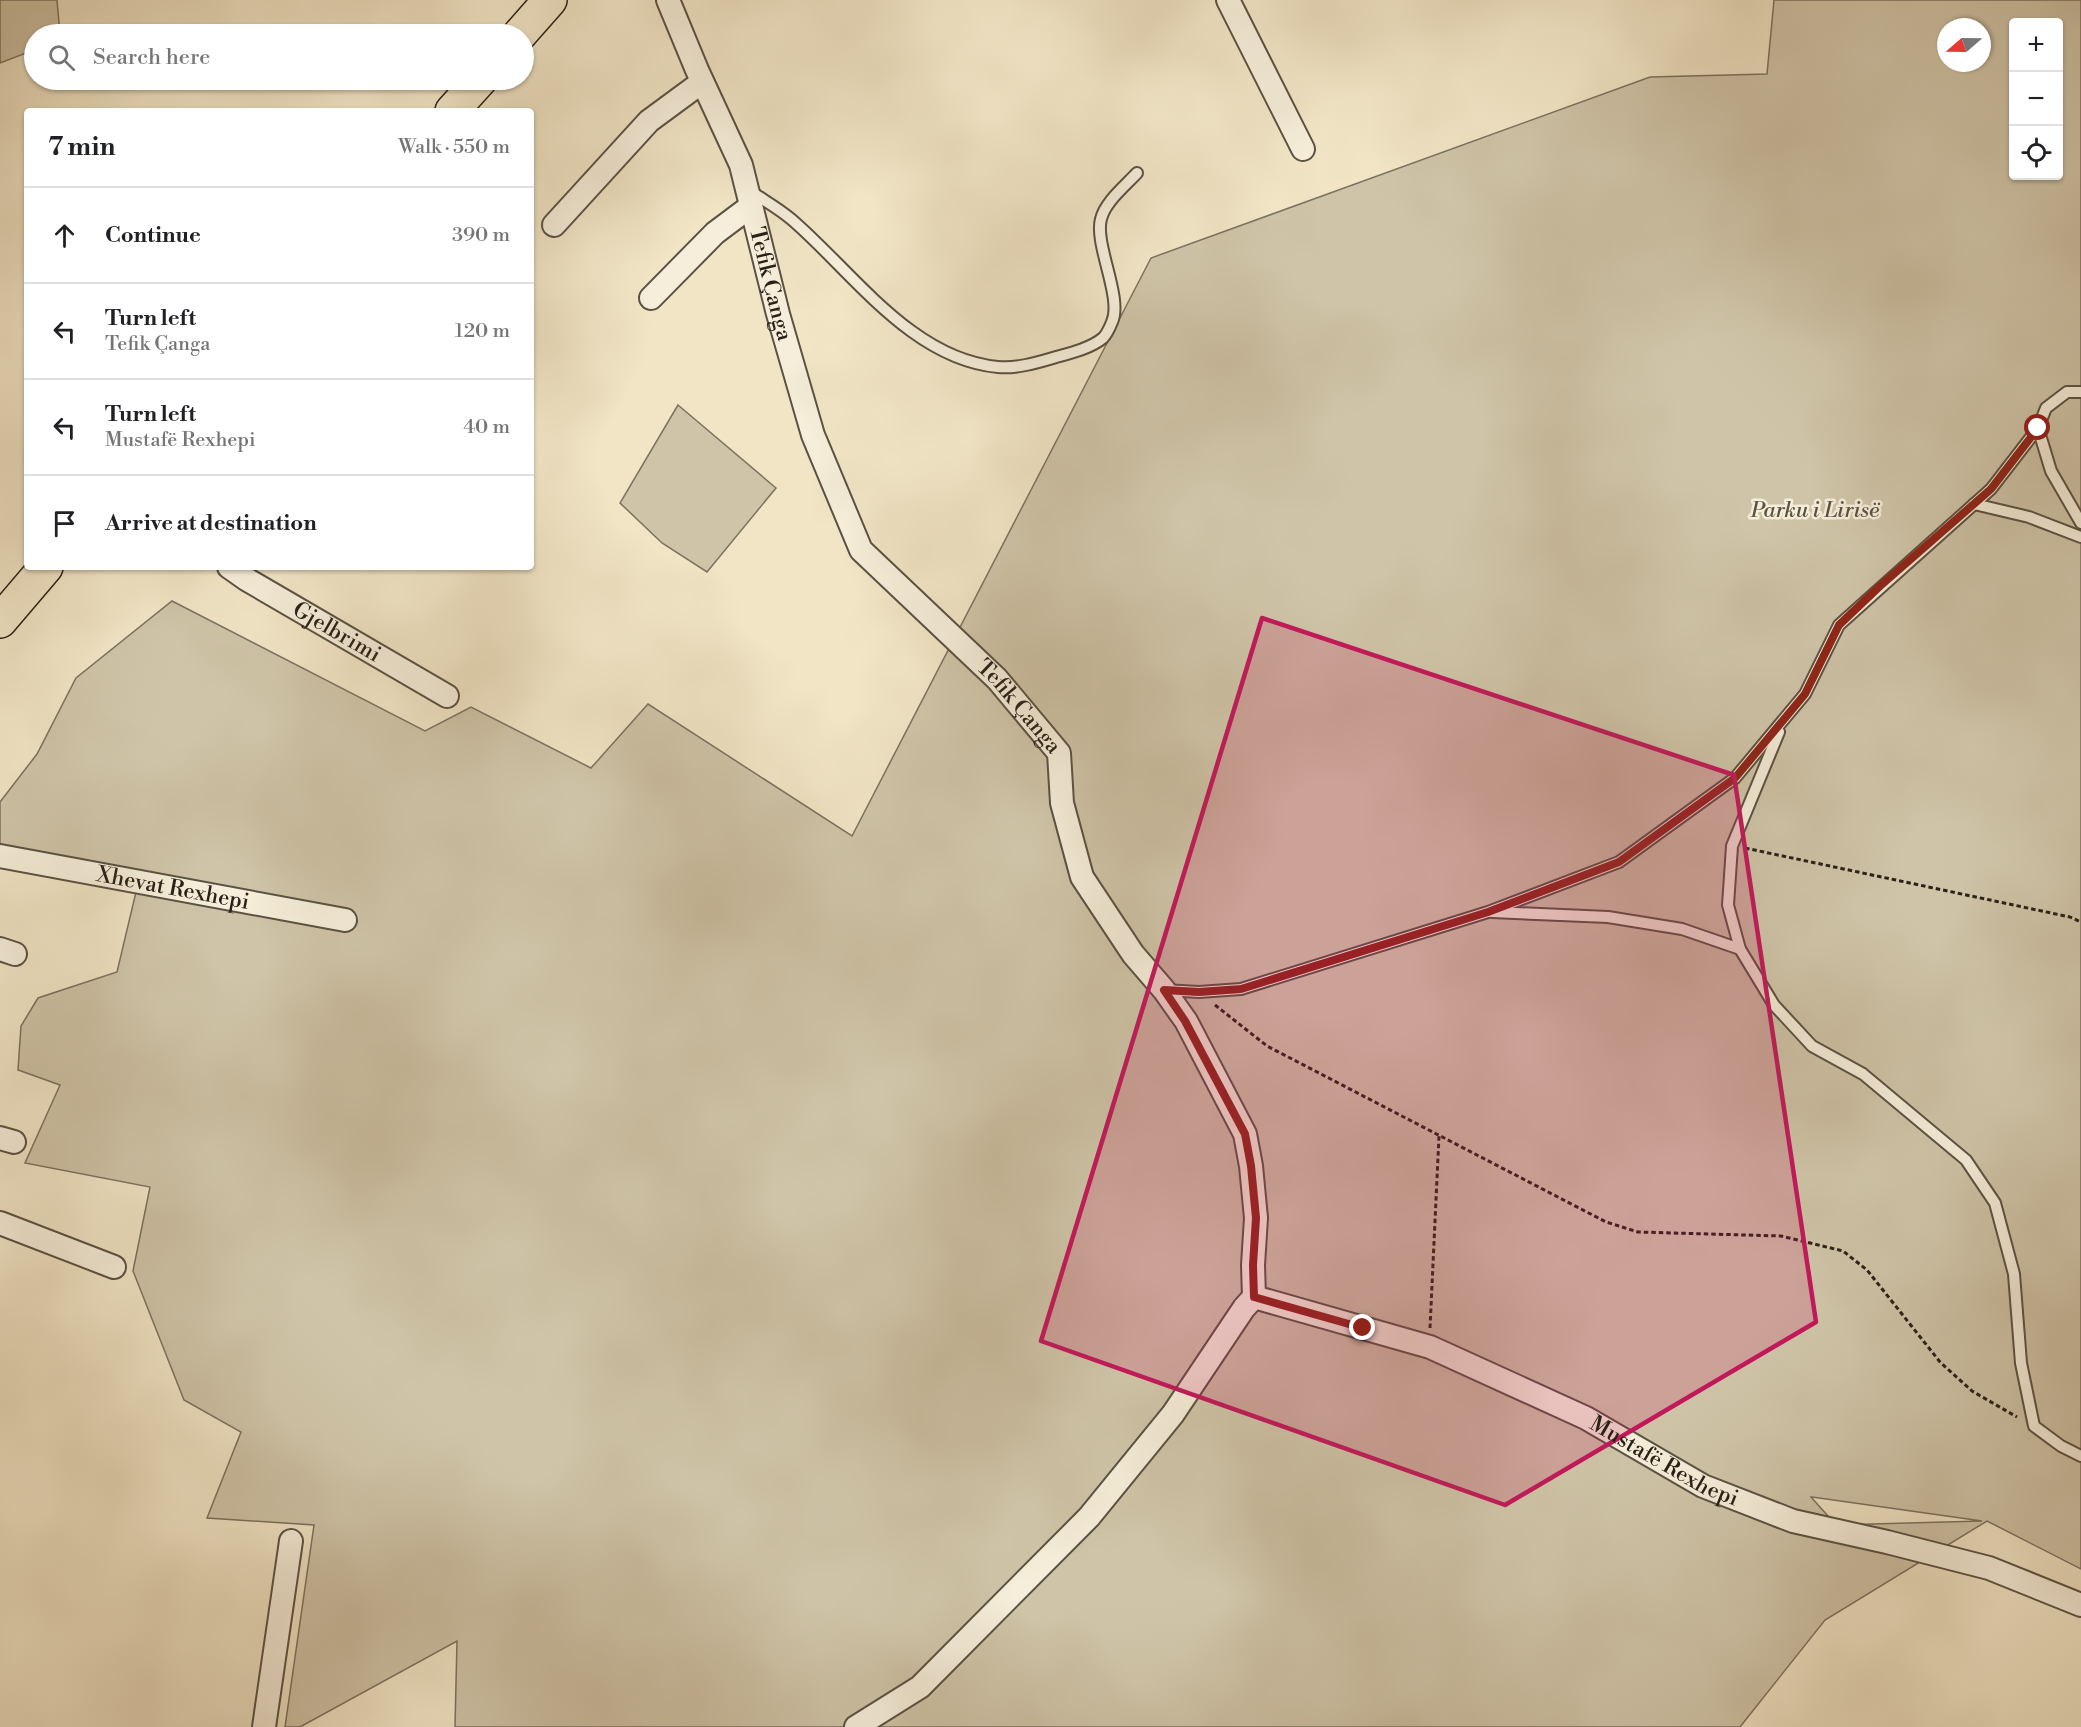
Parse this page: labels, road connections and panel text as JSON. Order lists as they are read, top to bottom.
{
  "streets": {
    "street": [
      "Tefik Çanga",
      "Gjelbrimi",
      "Xhevat Rexhepi",
      "Mustafë Rexhepi"
    ]
  },
  "crossings": [
    ["Tefik Çanga", "Mustafë Rexhepi"]
  ],
  "parks": ["Parku i Lirisë"],
  "north": "left",
  "page": {
    "map_buttons": ["+", "−"],
    "search": "Search here",
    "heading": ["7 min", "Walk · 550 m"],
    "list": [
      ["Continue", "390 m"],
      ["Turn left", "Tefik Çanga", "120 m"],
      ["Turn left", "Mustafë Rexhepi", "40 m"],
      "Arrive at destination"
    ]
  }
}
